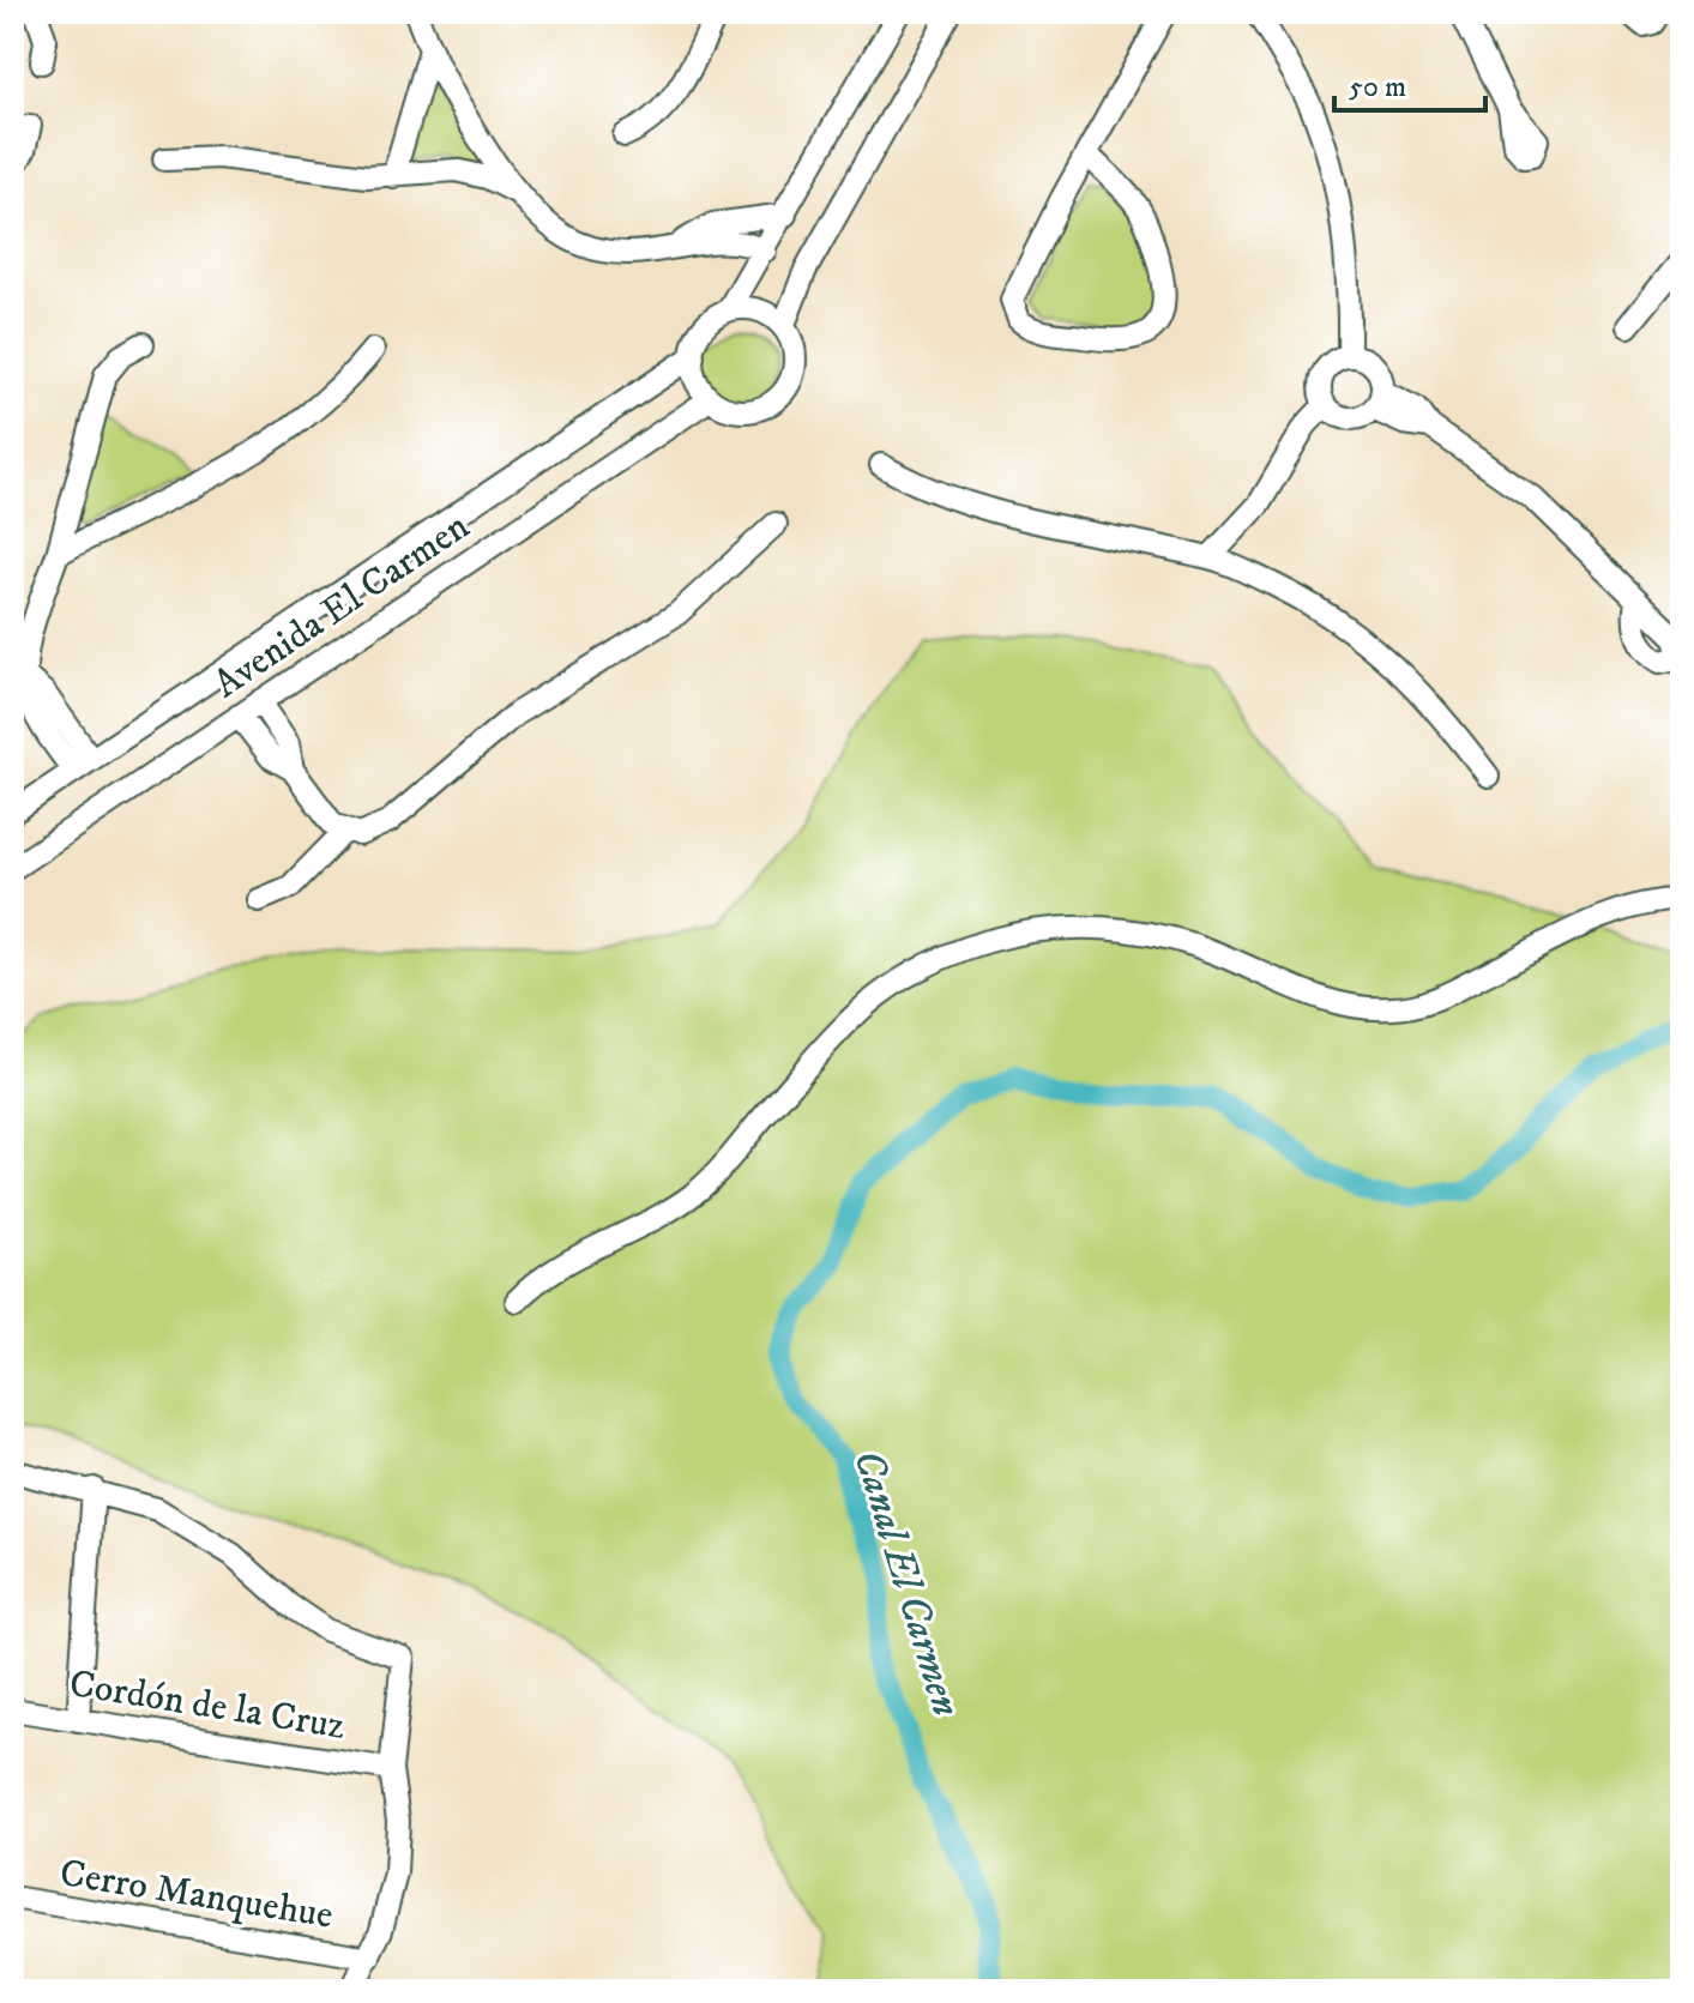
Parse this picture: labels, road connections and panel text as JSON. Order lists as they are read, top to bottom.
{
  "streets": {
    "street": ["Avenida El Carmen", "Cordón de la Cruz", "Cerro Manquehue"]
  },
  "water": ["Canal El Carmen"],
  "scale_bar": "50 m"
}
